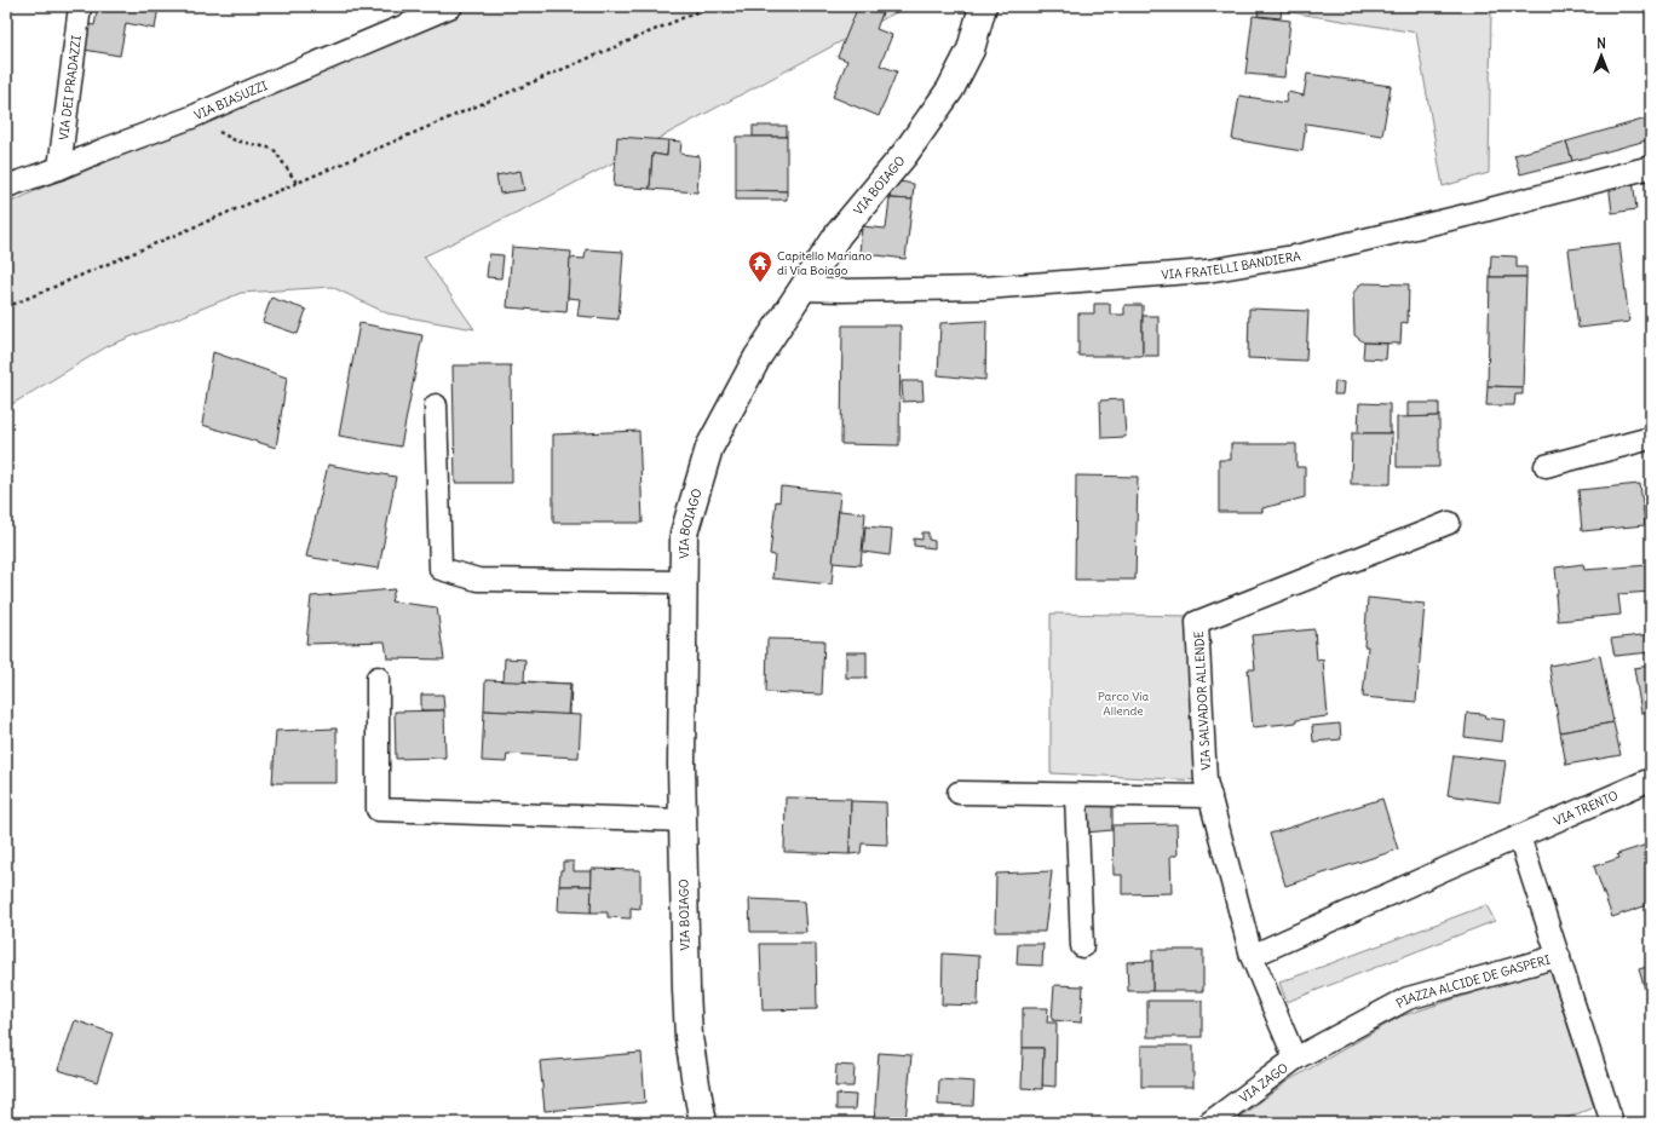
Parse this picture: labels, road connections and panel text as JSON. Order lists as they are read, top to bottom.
{
  "streets": {
    "street": [
      "VIA DEI PRADAZZI",
      "VIA BIASUZZI",
      "VIA BOIAGO",
      "VIA FRATELLI BANDIERA",
      "VIA SALVADOR ALLENDE",
      "VIA TRENTO",
      "PIAZZA ALCIDE DE GASPERI",
      "VIA ZAGO"
    ]
  },
  "crossings": [
    ["VIA DEI PRADAZZI", "VIA BIASUZZI"],
    ["VIA BOIAGO", "VIA FRATELLI BANDIERA"],
    ["VIA TRENTO", "PIAZZA ALCIDE DE GASPERI"],
    ["PIAZZA ALCIDE DE GASPERI", "VIA ZAGO"]
  ],
  "parks": ["Parco Via Allende"],
  "places": {
    "temple": ["Capitello Mariano di Via Boiago"]
  },
  "north": "top"
}
